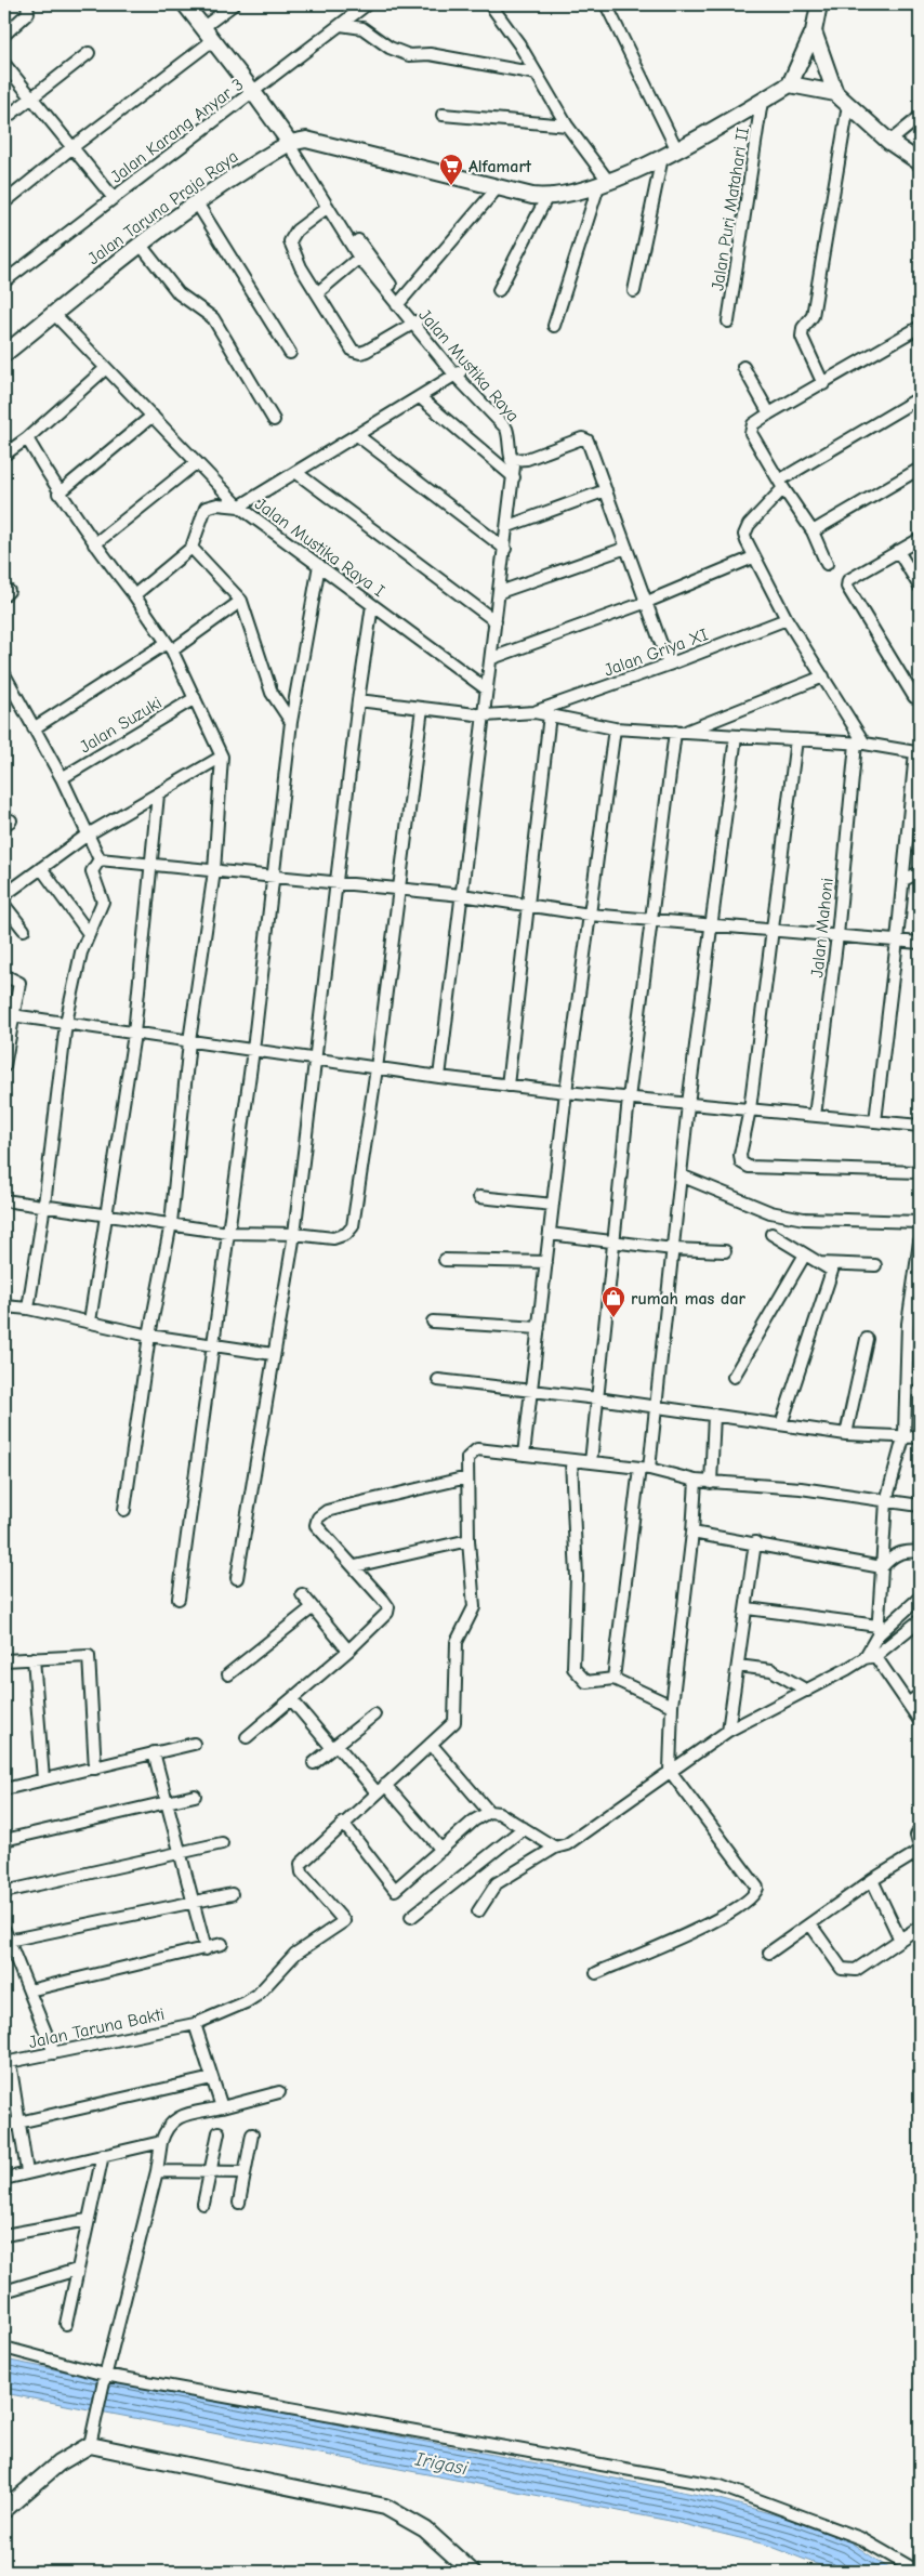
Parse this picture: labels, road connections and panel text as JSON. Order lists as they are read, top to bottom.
{
  "streets": {
    "street": [
      "Jalan Karang Anyar 3",
      "Jalan Taruna Praja Raya",
      "Jalan Puri Matahari II",
      "Jalan Mustika Raya",
      "Jalan Mustika Raya I",
      "Jalan Griya XI",
      "Jalan Suzuki",
      "Jalan Mahoni",
      "Jalan Taruna Bakti"
    ]
  },
  "crossings": [
    ["Jalan Taruna Praja Raya", "Jalan Mustika Raya"],
    ["Jalan Mustika Raya", "Jalan Mustika Raya I"]
  ],
  "water": ["Irigasi"],
  "places": {
    "supermarket": ["Alfamart"],
    "shop": ["rumah mas dar"]
  }
}
